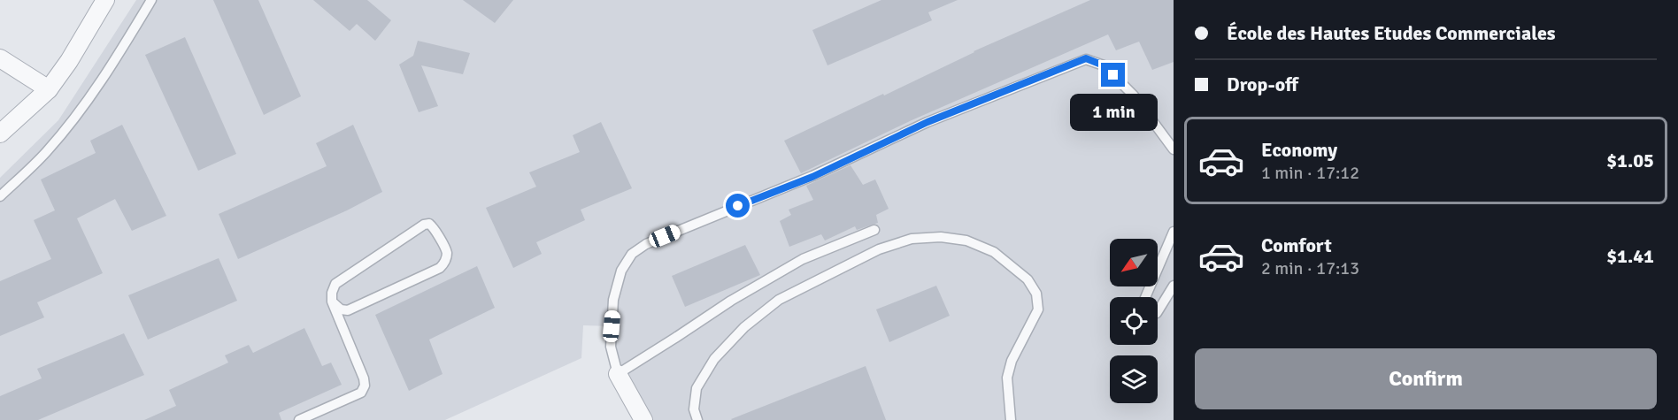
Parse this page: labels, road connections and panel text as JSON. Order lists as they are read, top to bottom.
{
  "north": "bottom left",
  "page": {
    "banner": ["École des Hautes Etudes Commerciales", "Drop-off"],
    "bubble": "1 min",
    "list": [
      {
        "name": "Economy",
        "note": "1 min · 17:12",
        "value": "$1.05"
      },
      {
        "name": "Comfort",
        "note": "2 min · 17:13",
        "value": "$1.41"
      }
    ],
    "buttons": "Confirm"
  }
}
